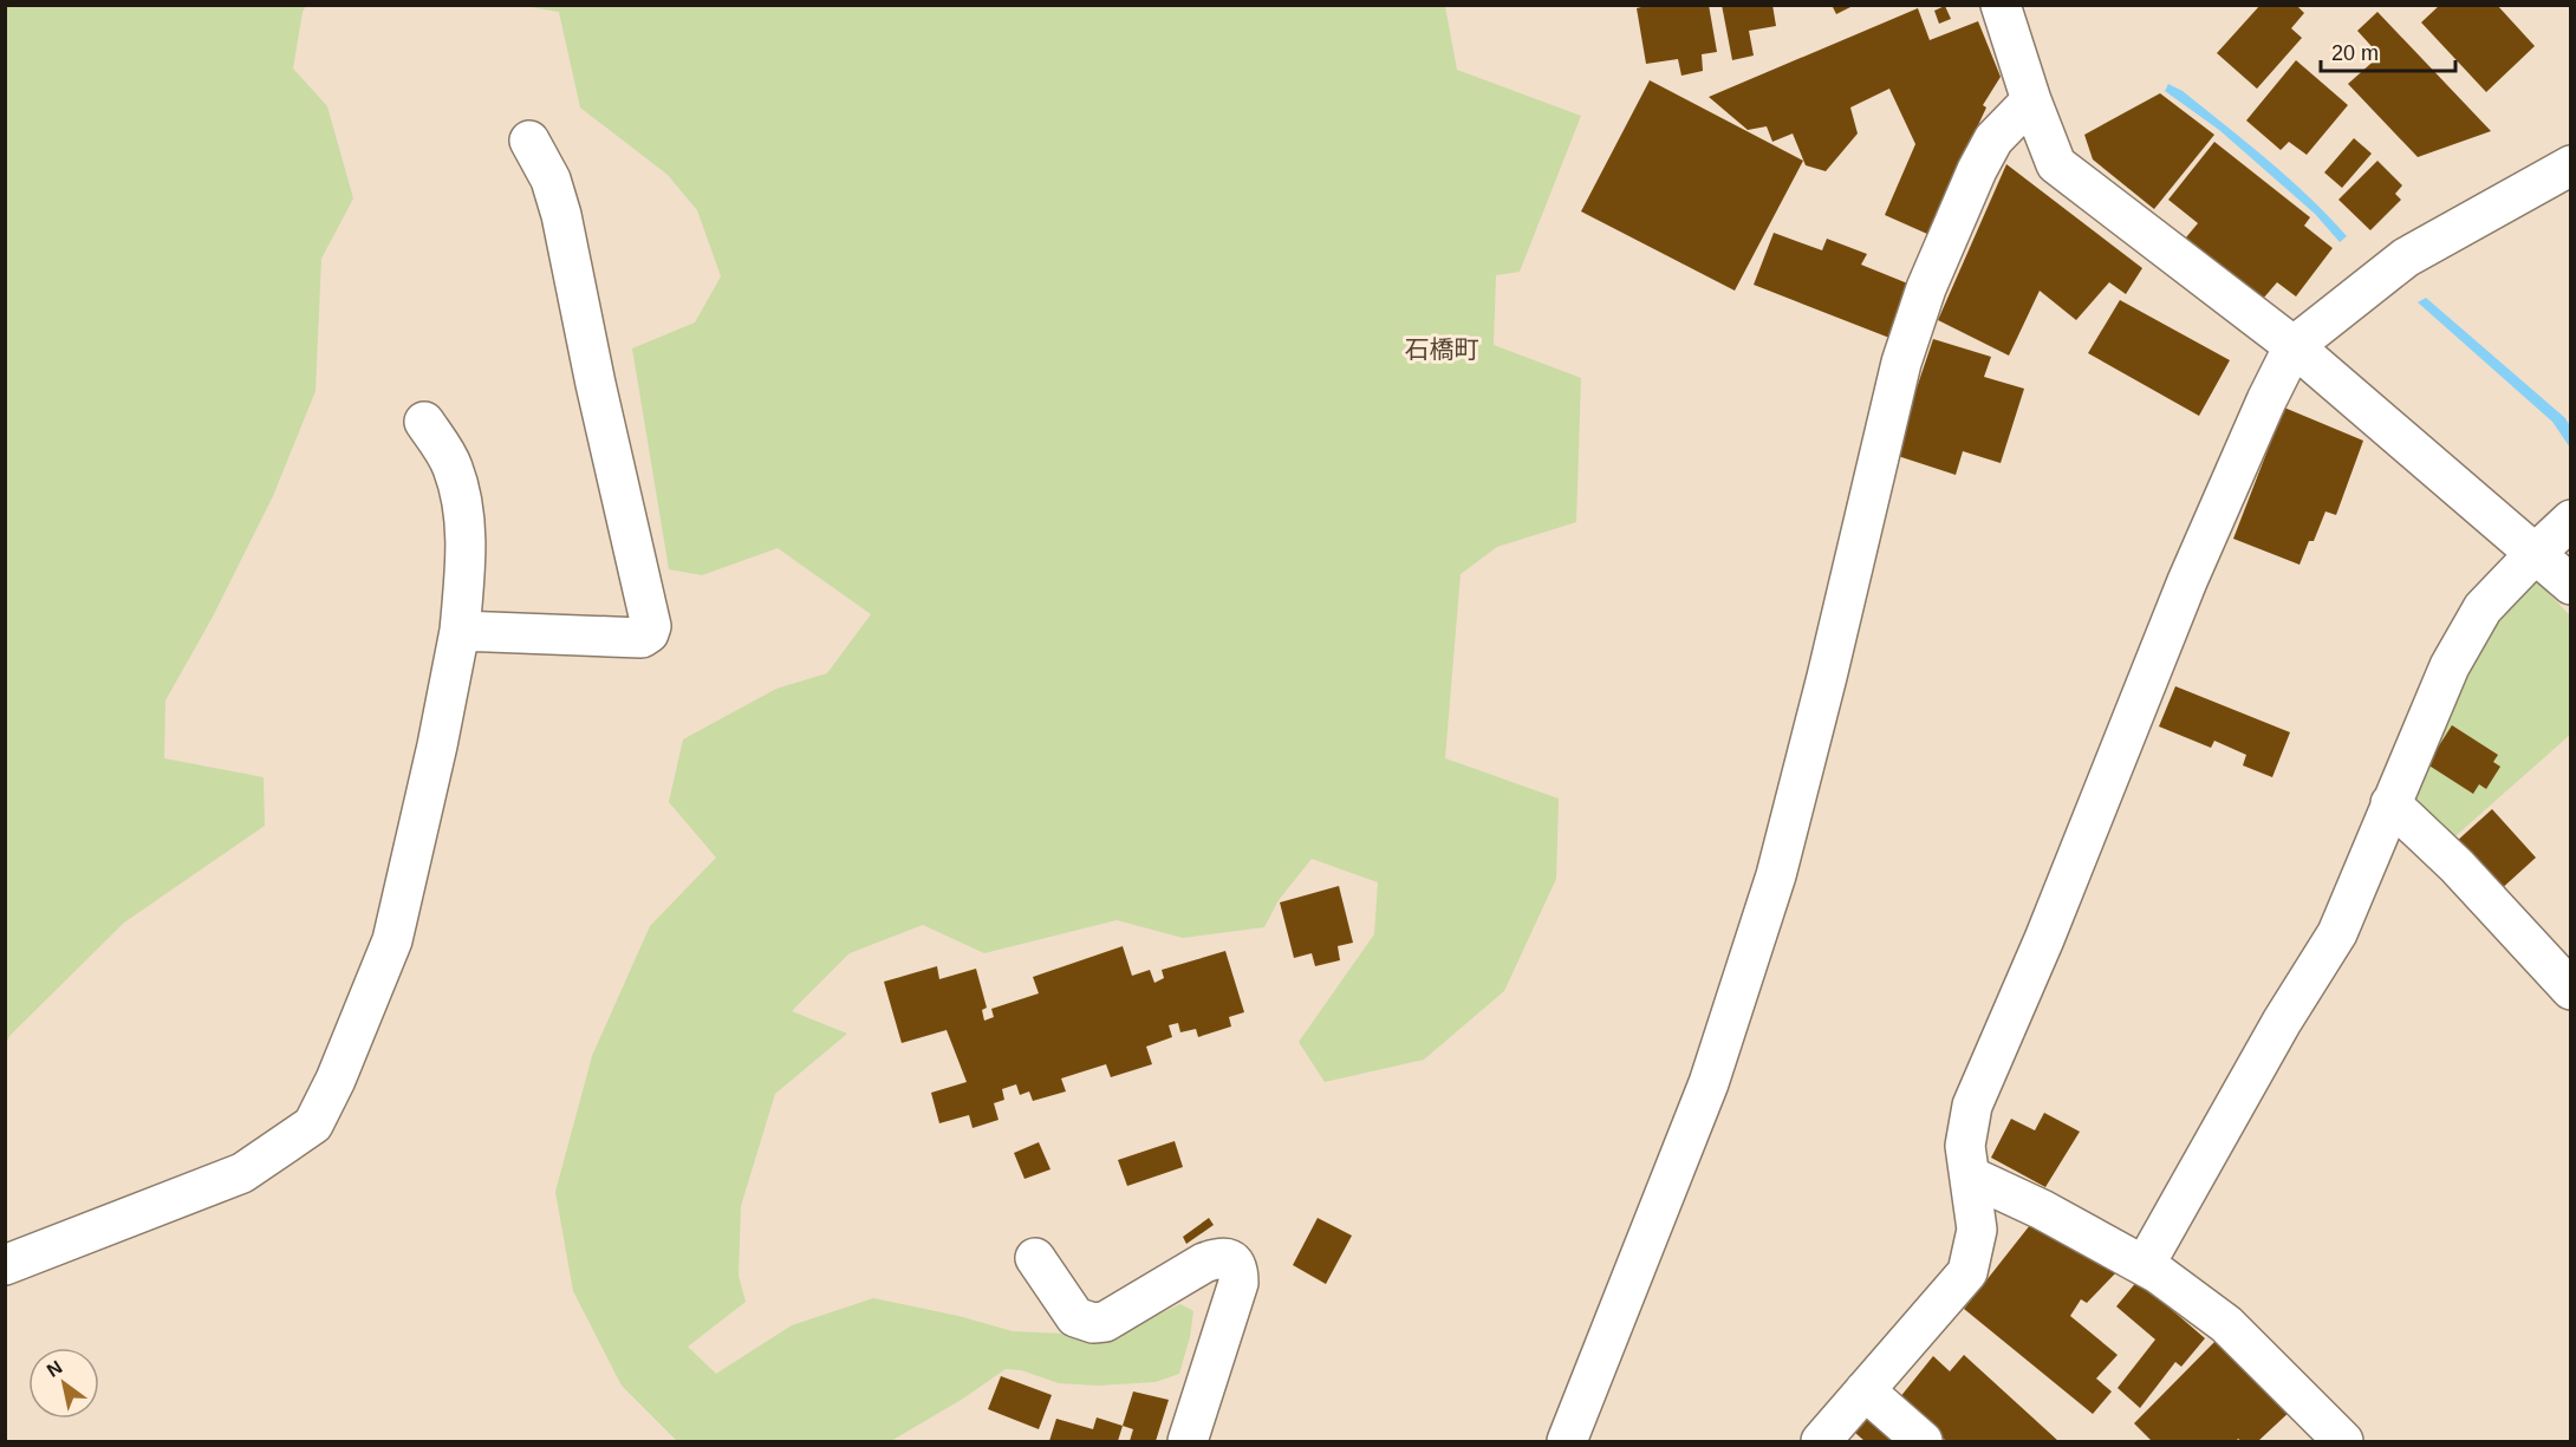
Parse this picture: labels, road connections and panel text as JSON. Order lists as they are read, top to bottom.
{
  "districts": ["石橋町"],
  "scale_bar": "20 m",
  "north": "top left"
}
